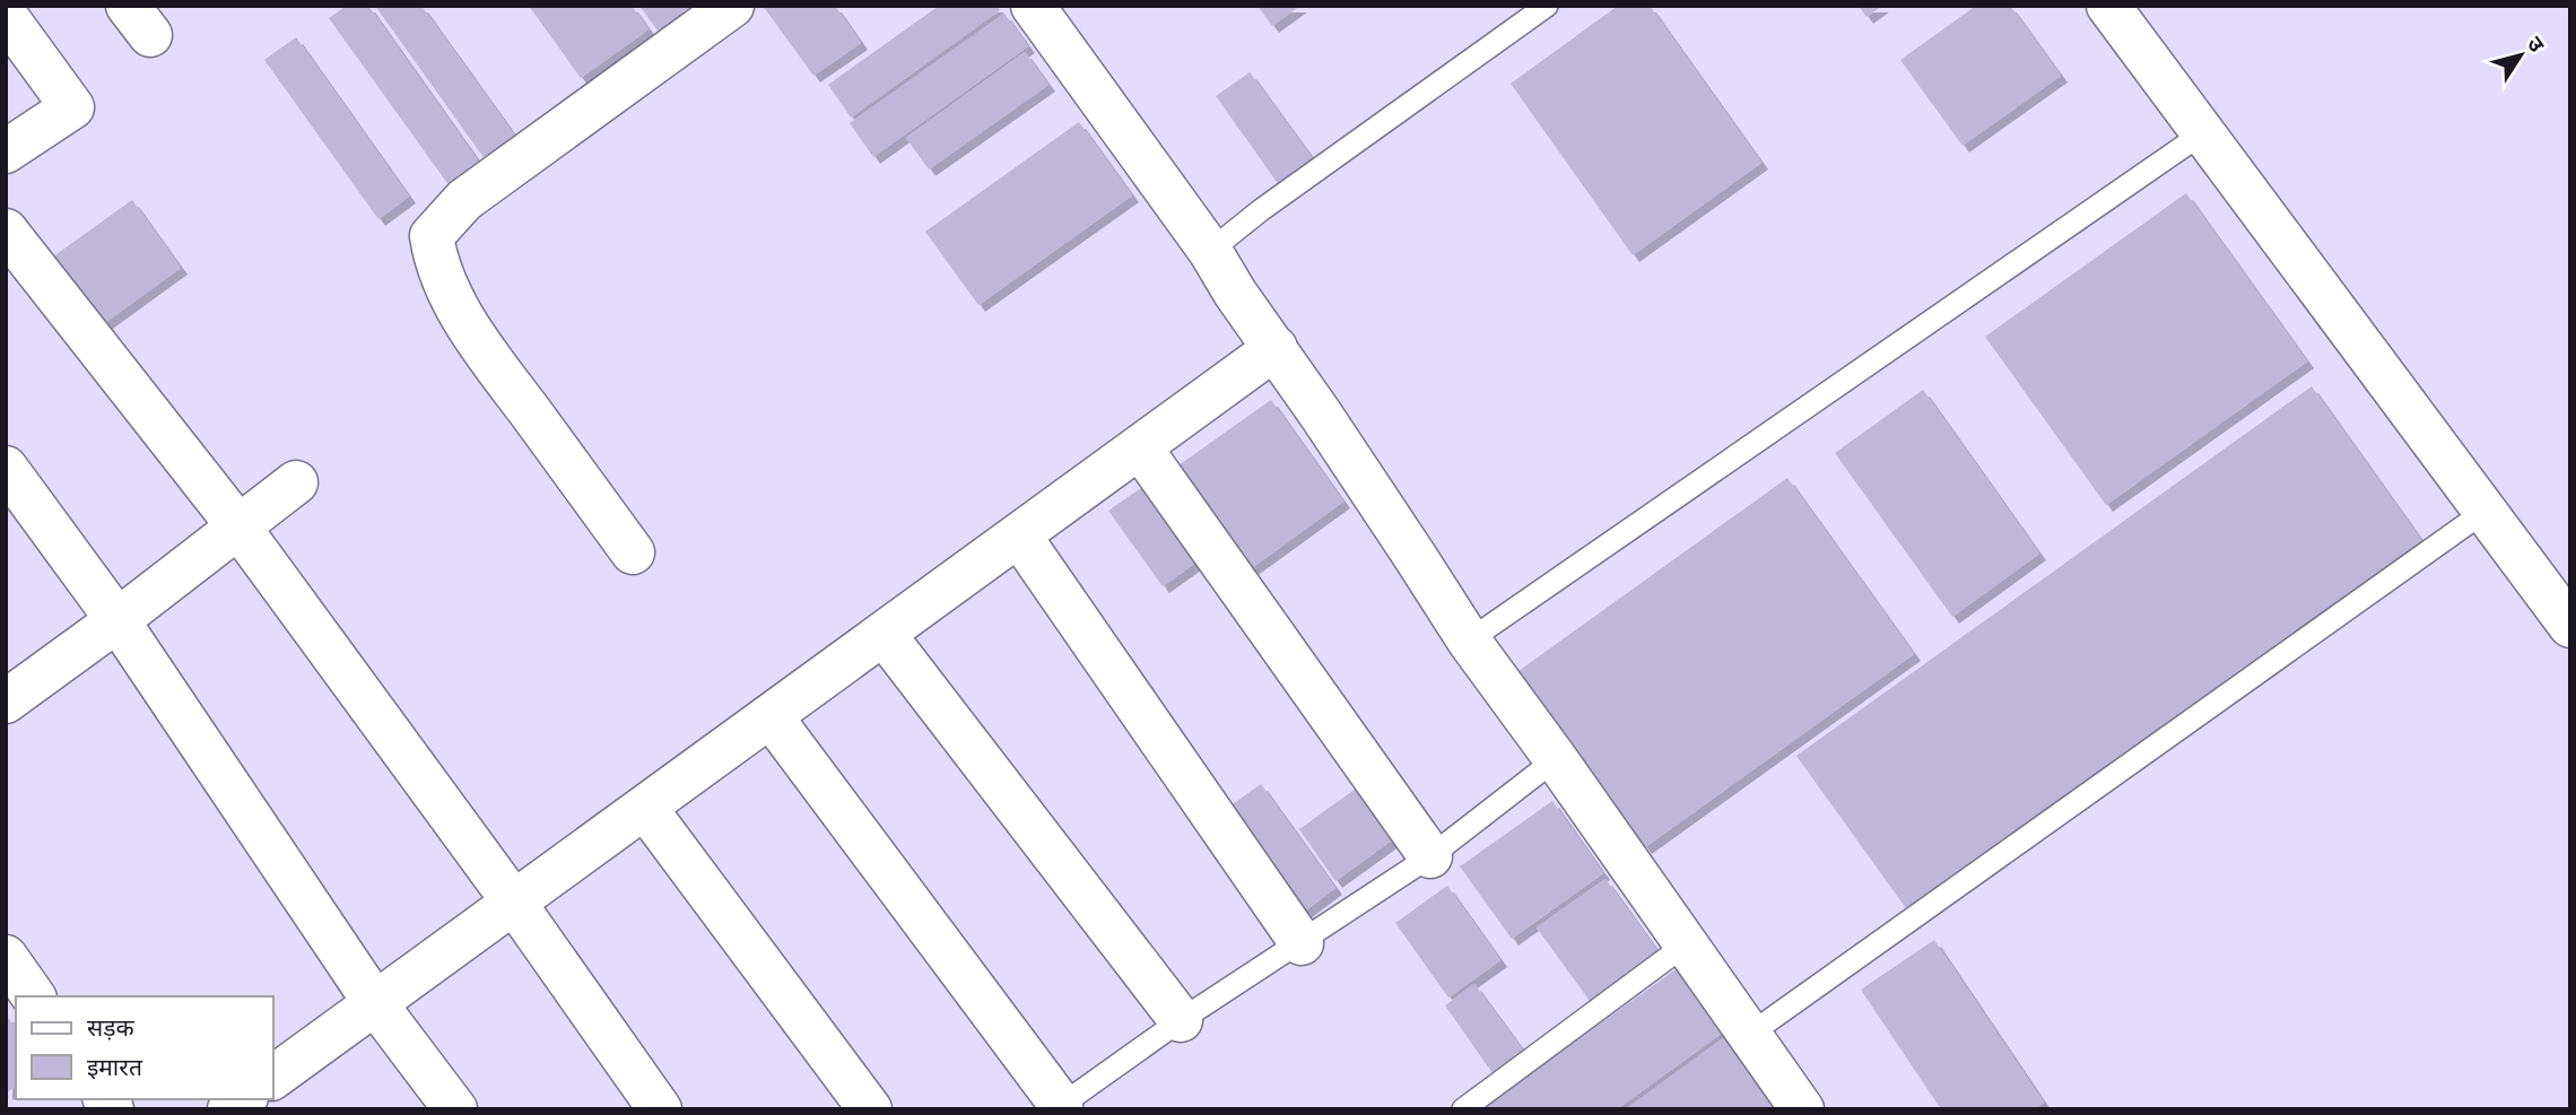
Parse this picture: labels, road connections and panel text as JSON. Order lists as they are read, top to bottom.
{
  "legend": ["सड़क", "इमारत"],
  "north": "top right"
}
